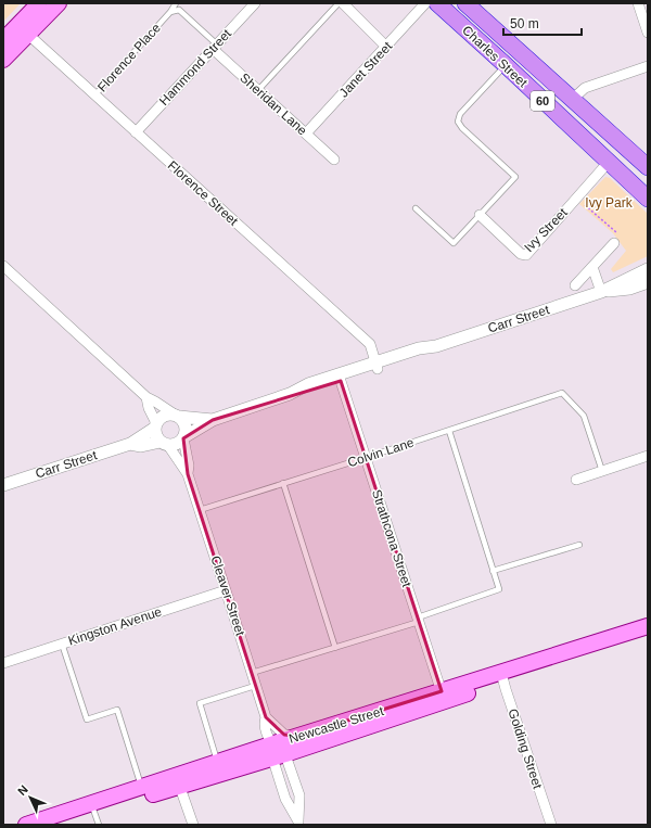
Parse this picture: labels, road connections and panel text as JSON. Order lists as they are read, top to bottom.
{
  "streets": {
    "highway": ["Charles Street", "60"],
    "main road": ["Newcastle Street"],
    "street": [
      "Hammond Street",
      "Janet Street",
      "Sheridan Lane",
      "Florence Street",
      "Ivy Street",
      "Carr Street",
      "Strathcona Street",
      "Cleaver Street",
      "Kingston Avenue",
      "Golding Street"
    ],
    "lane": ["Florence Place", "Colvin Lane"]
  },
  "crossings": [
    ["Charles Street", "Ivy Street"],
    ["Florence Place", "Florence Street"],
    ["Hammond Street", "Sheridan Lane"],
    ["Hammond Street", "Florence Street"],
    ["Janet Street", "Sheridan Lane"],
    ["Florence Street", "Carr Street"],
    ["Carr Street", "Strathcona Street"],
    ["Colvin Lane", "Strathcona Street"],
    ["Colvin Lane", "Cleaver Street"],
    ["Strathcona Street", "Newcastle Street"],
    ["Cleaver Street", "Kingston Avenue"],
    ["Cleaver Street", "Newcastle Street"],
    ["Newcastle Street", "Golding Street"]
  ],
  "parks": ["Ivy Park"],
  "scale_bar": "50 m",
  "north": "top left"
}
